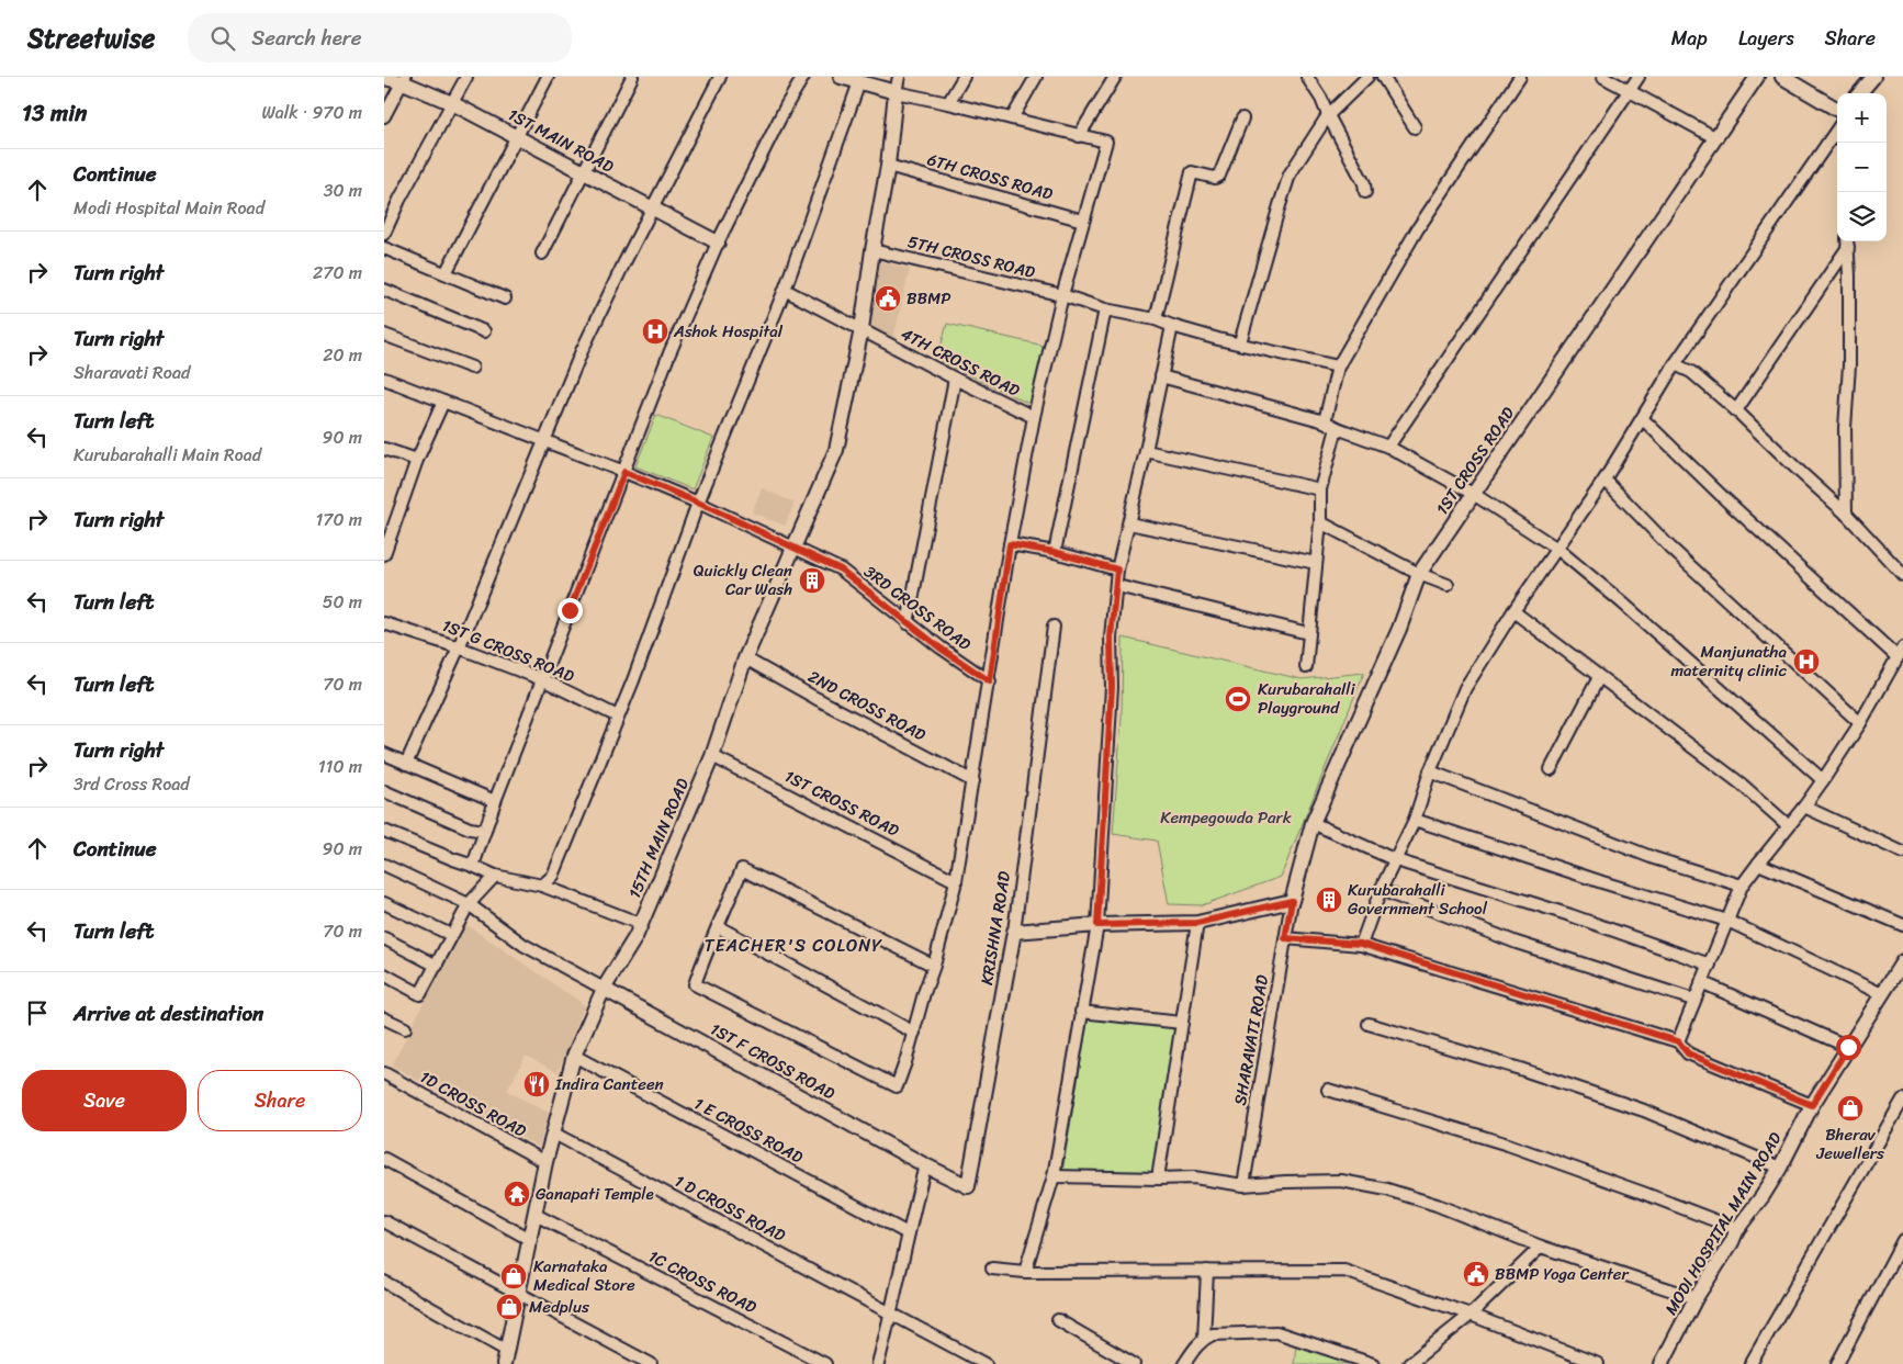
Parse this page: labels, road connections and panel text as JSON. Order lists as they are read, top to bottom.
{
  "streets": {
    "street": [
      "1ST MAIN ROAD",
      "6TH CROSS ROAD",
      "5TH CROSS ROAD",
      "4TH CROSS ROAD",
      "1ST CROSS ROAD",
      "3RD CROSS ROAD",
      "1ST G CROSS ROAD",
      "2ND CROSS ROAD",
      "15TH MAIN ROAD",
      "KRISHNA ROAD",
      "SHARAVATI ROAD",
      "1ST F CROSS ROAD",
      "1D CROSS ROAD",
      "1 E CROSS ROAD",
      "1 D CROSS ROAD",
      "MODI HOSPITAL MAIN ROAD",
      "1C CROSS ROAD"
    ]
  },
  "crossings": [
    ["6TH CROSS ROAD", "15TH MAIN ROAD"],
    ["5TH CROSS ROAD", "15TH MAIN ROAD"],
    ["4TH CROSS ROAD", "15TH MAIN ROAD"],
    ["1ST CROSS ROAD", "15TH MAIN ROAD"],
    ["1ST CROSS ROAD", "SHARAVATI ROAD"],
    ["3RD CROSS ROAD", "15TH MAIN ROAD"],
    ["2ND CROSS ROAD", "15TH MAIN ROAD"],
    ["15TH MAIN ROAD", "1ST F CROSS ROAD"],
    ["15TH MAIN ROAD", "1D CROSS ROAD"],
    ["15TH MAIN ROAD", "1 E CROSS ROAD"],
    ["15TH MAIN ROAD", "1 D CROSS ROAD"],
    ["15TH MAIN ROAD", "1C CROSS ROAD"],
    ["KRISHNA ROAD", "1ST F CROSS ROAD"]
  ],
  "districts": ["TEACHER'S COLONY"],
  "parks": ["Kempegowda Park"],
  "places": {
    "public building": ["BBMP", "BBMP Yoga Center"],
    "hospital": ["Ashok Hospital", "Manjunatha maternity clinic"],
    "building": ["Quickly Clean Car Wash", "Kurubarahalli Government School"],
    "sports": ["Kurubarahalli Playground"],
    "restaurant": ["Indira Canteen"],
    "shop": ["Bherav Jewellers", "Karnataka Medical Store", "Medplus"],
    "temple": ["Ganapati Temple"]
  },
  "page": {
    "header": "Streetwise",
    "search": "Search here",
    "nav": ["Map", "Layers", "Share"],
    "heading": ["13 min", "Walk · 970 m"],
    "map_buttons": ["+", "−"],
    "list": [
      ["Continue", "Modi Hospital Main Road", "30 m"],
      ["Turn right", "270 m"],
      ["Turn right", "Sharavati Road", "20 m"],
      ["Turn left", "Kurubarahalli Main Road", "90 m"],
      ["Turn right", "170 m"],
      ["Turn left", "50 m"],
      ["Turn left", "70 m"],
      ["Turn right", "3rd Cross Road", "110 m"],
      ["Continue", "90 m"],
      ["Turn left", "70 m"],
      "Arrive at destination"
    ],
    "buttons": ["Save", "Share"]
  }
}
